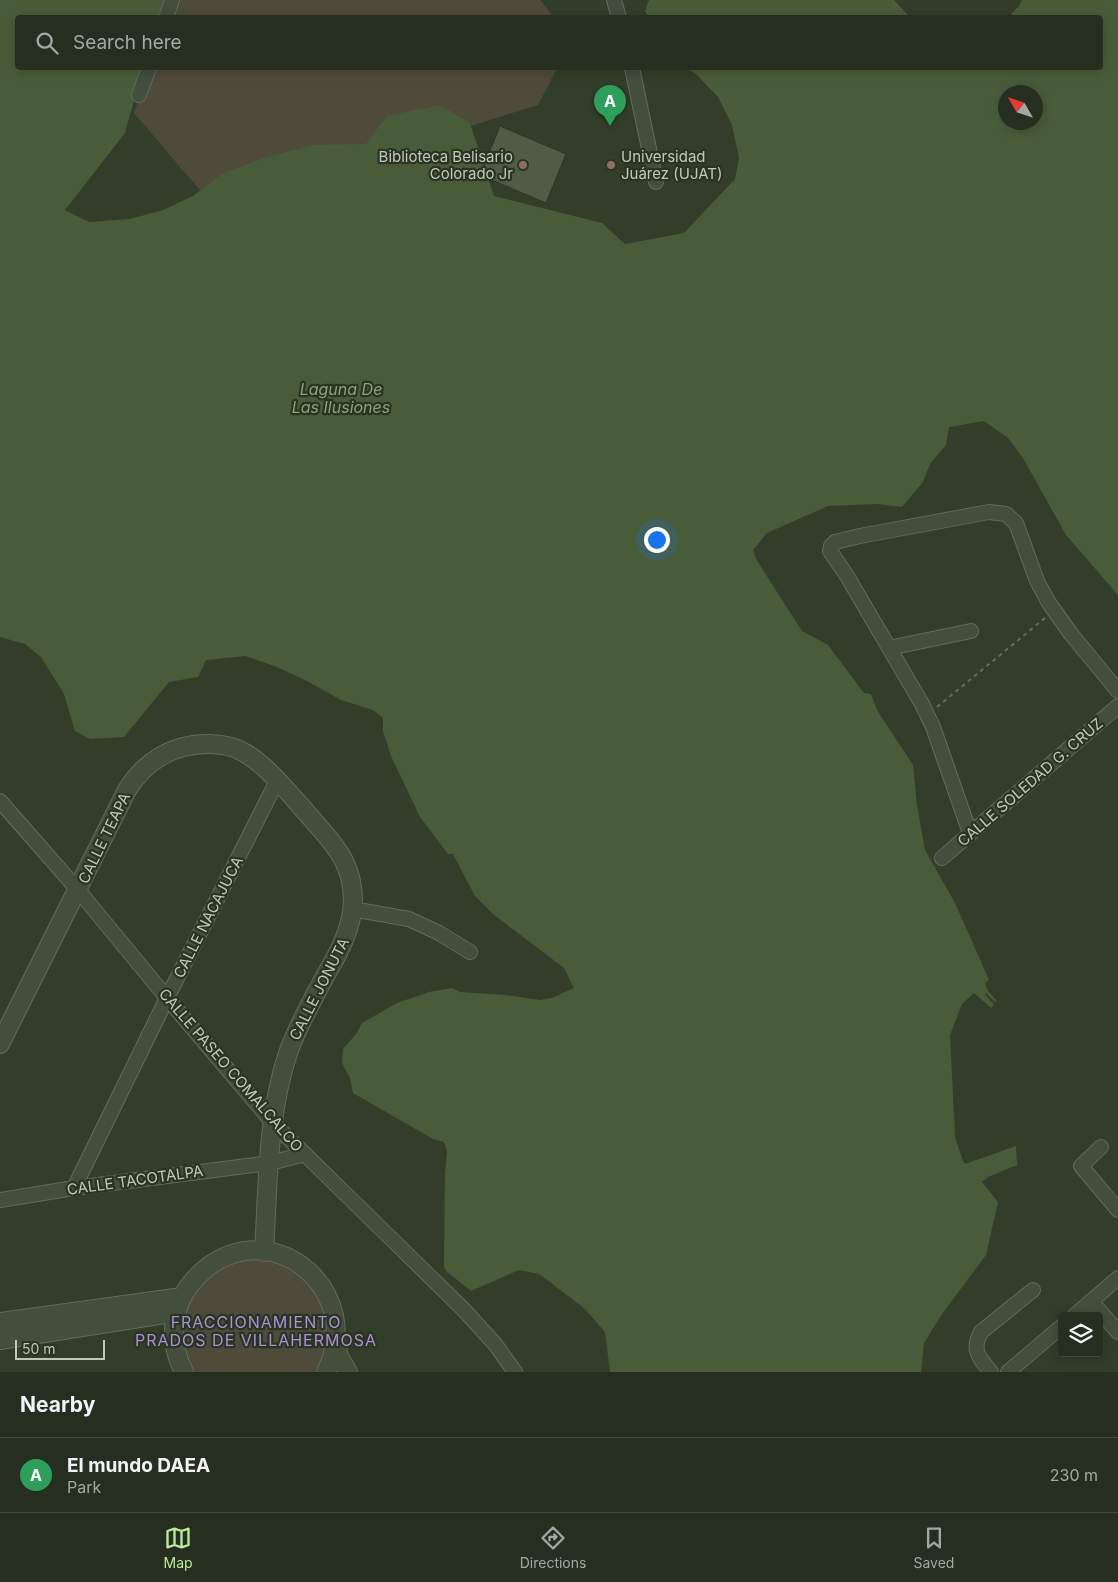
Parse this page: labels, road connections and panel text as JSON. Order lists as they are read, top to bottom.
{
  "streets": {
    "street": [
      "CALLE SOLEDAD G. CRUZ",
      "CALLE TEAPA",
      "CALLE NACAJUCA",
      "CALLE JONUTA",
      "CALLE PASEO COMALCALCO",
      "CALLE TACOTALPA"
    ]
  },
  "crossings": [
    ["CALLE TEAPA", "CALLE NACAJUCA"],
    ["CALLE TEAPA", "CALLE JONUTA"],
    ["CALLE TEAPA", "CALLE PASEO COMALCALCO"],
    ["CALLE NACAJUCA", "CALLE JONUTA"],
    ["CALLE NACAJUCA", "CALLE PASEO COMALCALCO"],
    ["CALLE NACAJUCA", "CALLE TACOTALPA"],
    ["CALLE JONUTA", "CALLE PASEO COMALCALCO"],
    ["CALLE JONUTA", "CALLE TACOTALPA"],
    ["CALLE PASEO COMALCALCO", "CALLE TACOTALPA"]
  ],
  "districts": ["FRACCIONAMIENTO PRADOS DE VILLAHERMOSA"],
  "water": ["Laguna De Las Ilusiones"],
  "places": ["Biblioteca Belisario Colorado Jr", "Universidad Juárez (UJAT)"],
  "scale_bar": "50 m",
  "north": "top left",
  "page": {
    "search": "Search here",
    "pins": "A",
    "scale": "50 m",
    "heading": "Nearby",
    "list": [
      {
        "mark": "A",
        "name": "El mundo DAEA",
        "note": "Park",
        "value": "230 m"
      }
    ],
    "nav": ["Map", "Directions", "Saved"]
  }
}
